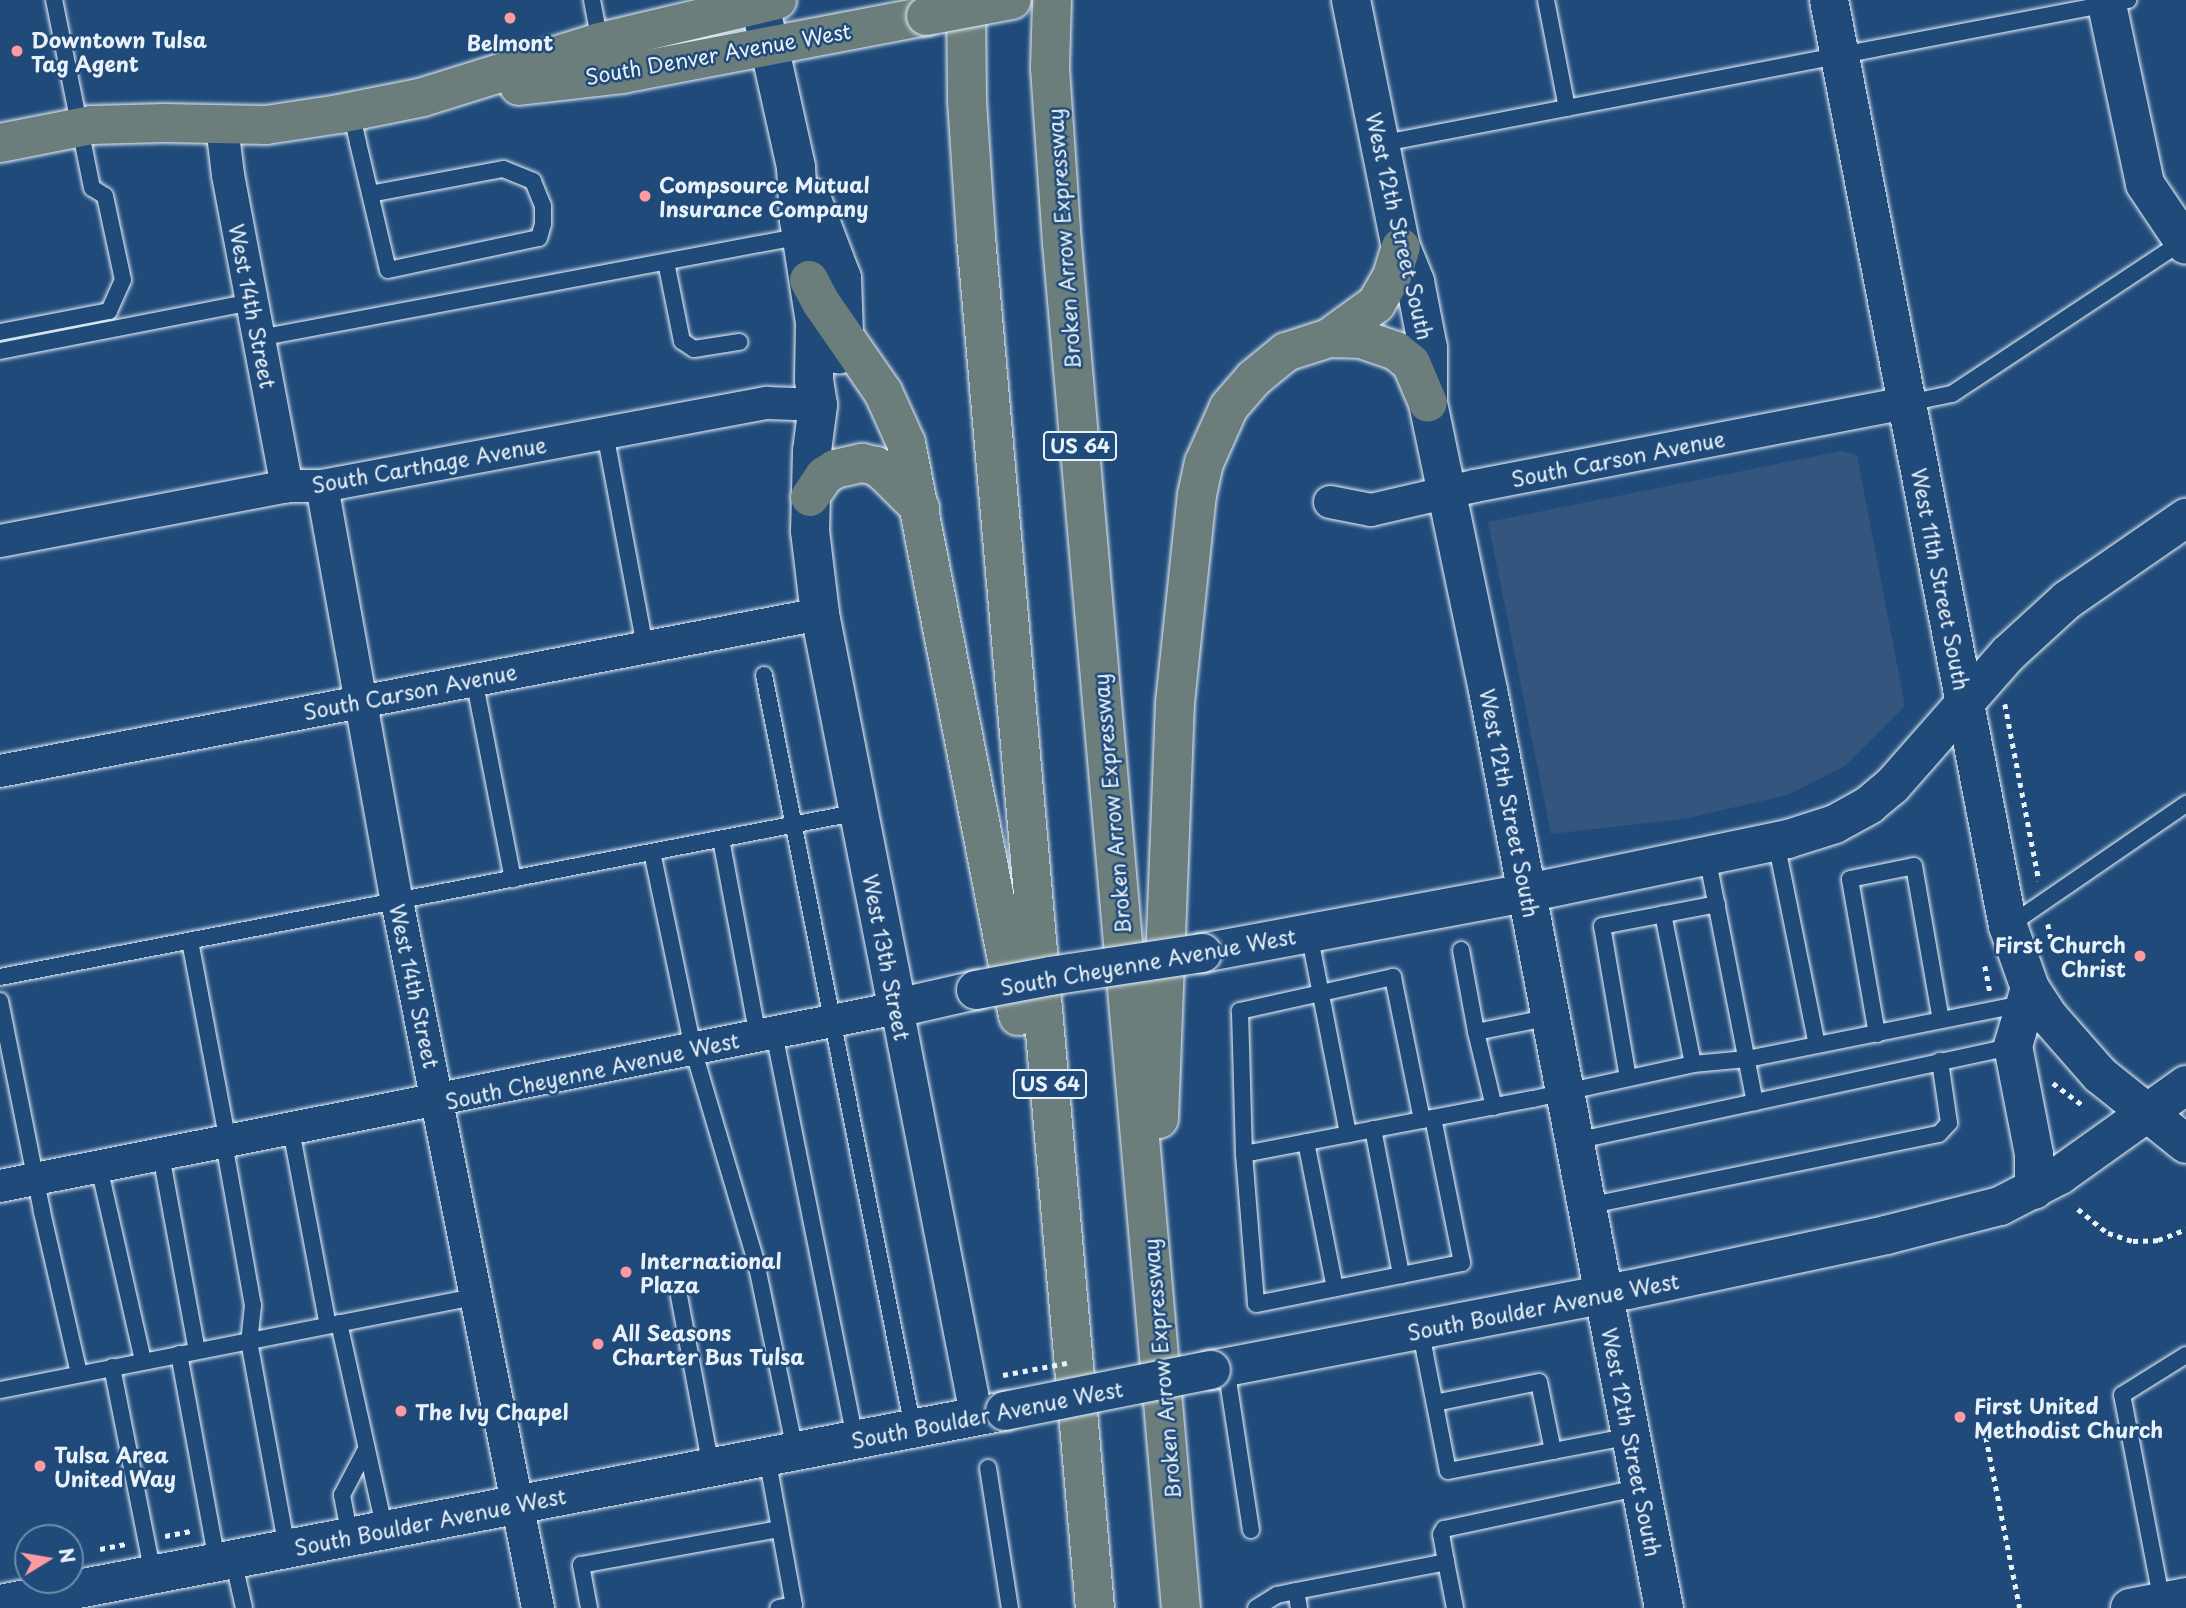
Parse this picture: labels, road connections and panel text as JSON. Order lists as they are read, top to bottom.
{
  "streets": {
    "main road": [
      "South Denver Avenue West",
      "West 12th Street South",
      "Broken Arrow Expressway",
      "US 64",
      "West 11th Street South",
      "West 13th Street",
      "South Cheyenne Avenue West",
      "South Boulder Avenue West"
    ],
    "street": ["West 14th Street", "South Carson Avenue", "South Carthage Avenue"]
  },
  "crossings": [
    ["South Denver Avenue West", "West 14th Street"],
    ["West 12th Street South", "South Carson Avenue"],
    ["West 12th Street South", "South Cheyenne Avenue West"],
    ["West 12th Street South", "South Boulder Avenue West"],
    ["West 14th Street", "South Carson Avenue"],
    ["West 14th Street", "South Carthage Avenue"],
    ["West 14th Street", "South Cheyenne Avenue West"],
    ["West 14th Street", "South Boulder Avenue West"],
    ["South Carson Avenue", "West 11th Street South"],
    ["South Carson Avenue", "West 13th Street"],
    ["South Carthage Avenue", "West 13th Street"],
    ["West 11th Street South", "South Cheyenne Avenue West"],
    ["West 11th Street South", "South Boulder Avenue West"],
    ["West 13th Street", "South Cheyenne Avenue West"],
    ["West 13th Street", "South Boulder Avenue West"]
  ],
  "places": [
    "Belmont",
    "Downtown Tulsa Tag Agent",
    "Compsource Mutual Insurance Company",
    "First Church Christ",
    "International Plaza",
    "All Seasons Charter Bus Tulsa",
    "The Ivy Chapel",
    "First United Methodist Church",
    "Tulsa Area United Way"
  ],
  "north": "right"
}
